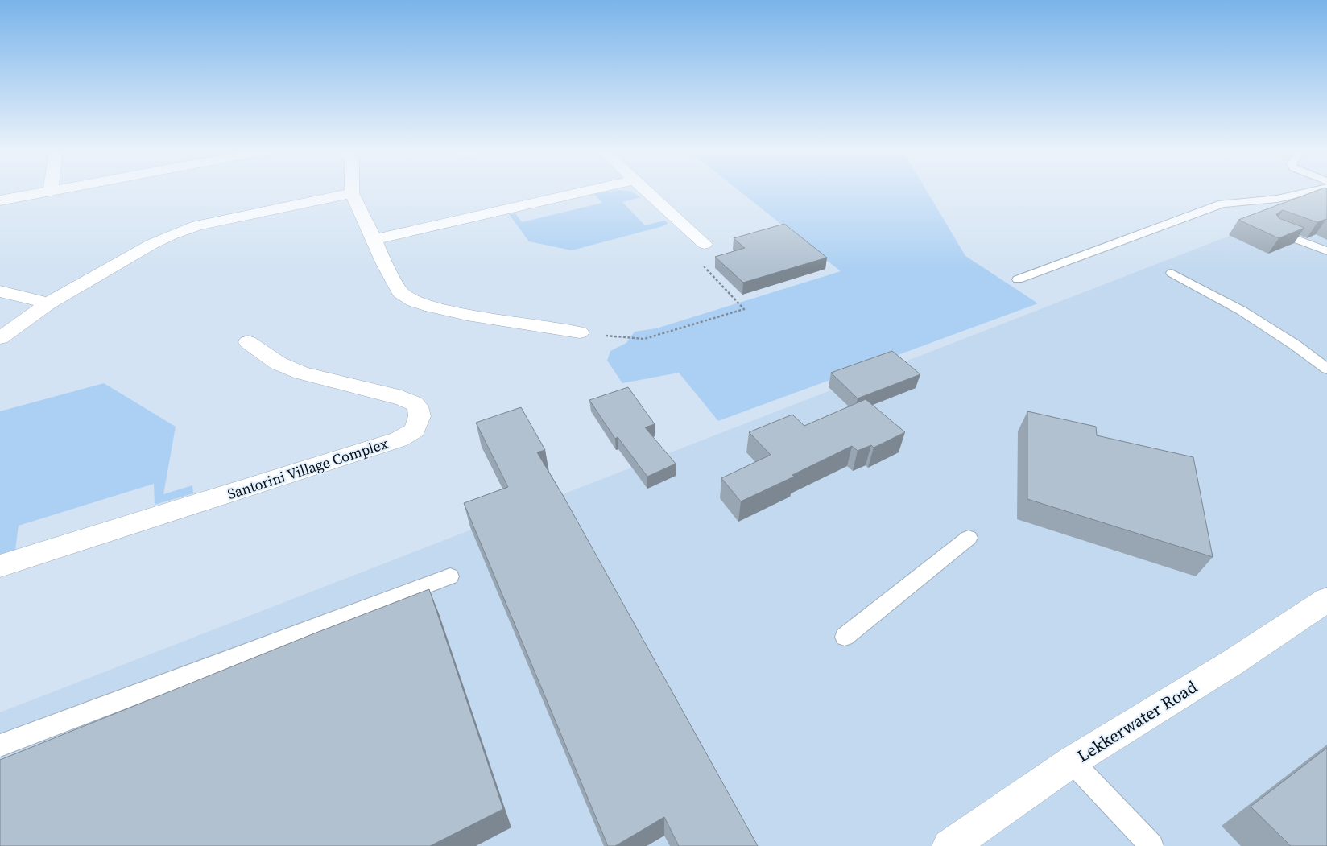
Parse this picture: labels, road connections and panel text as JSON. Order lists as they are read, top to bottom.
{
  "streets": {
    "street": ["Santorini Village Complex", "Lekkerwater Road"]
  }
}
